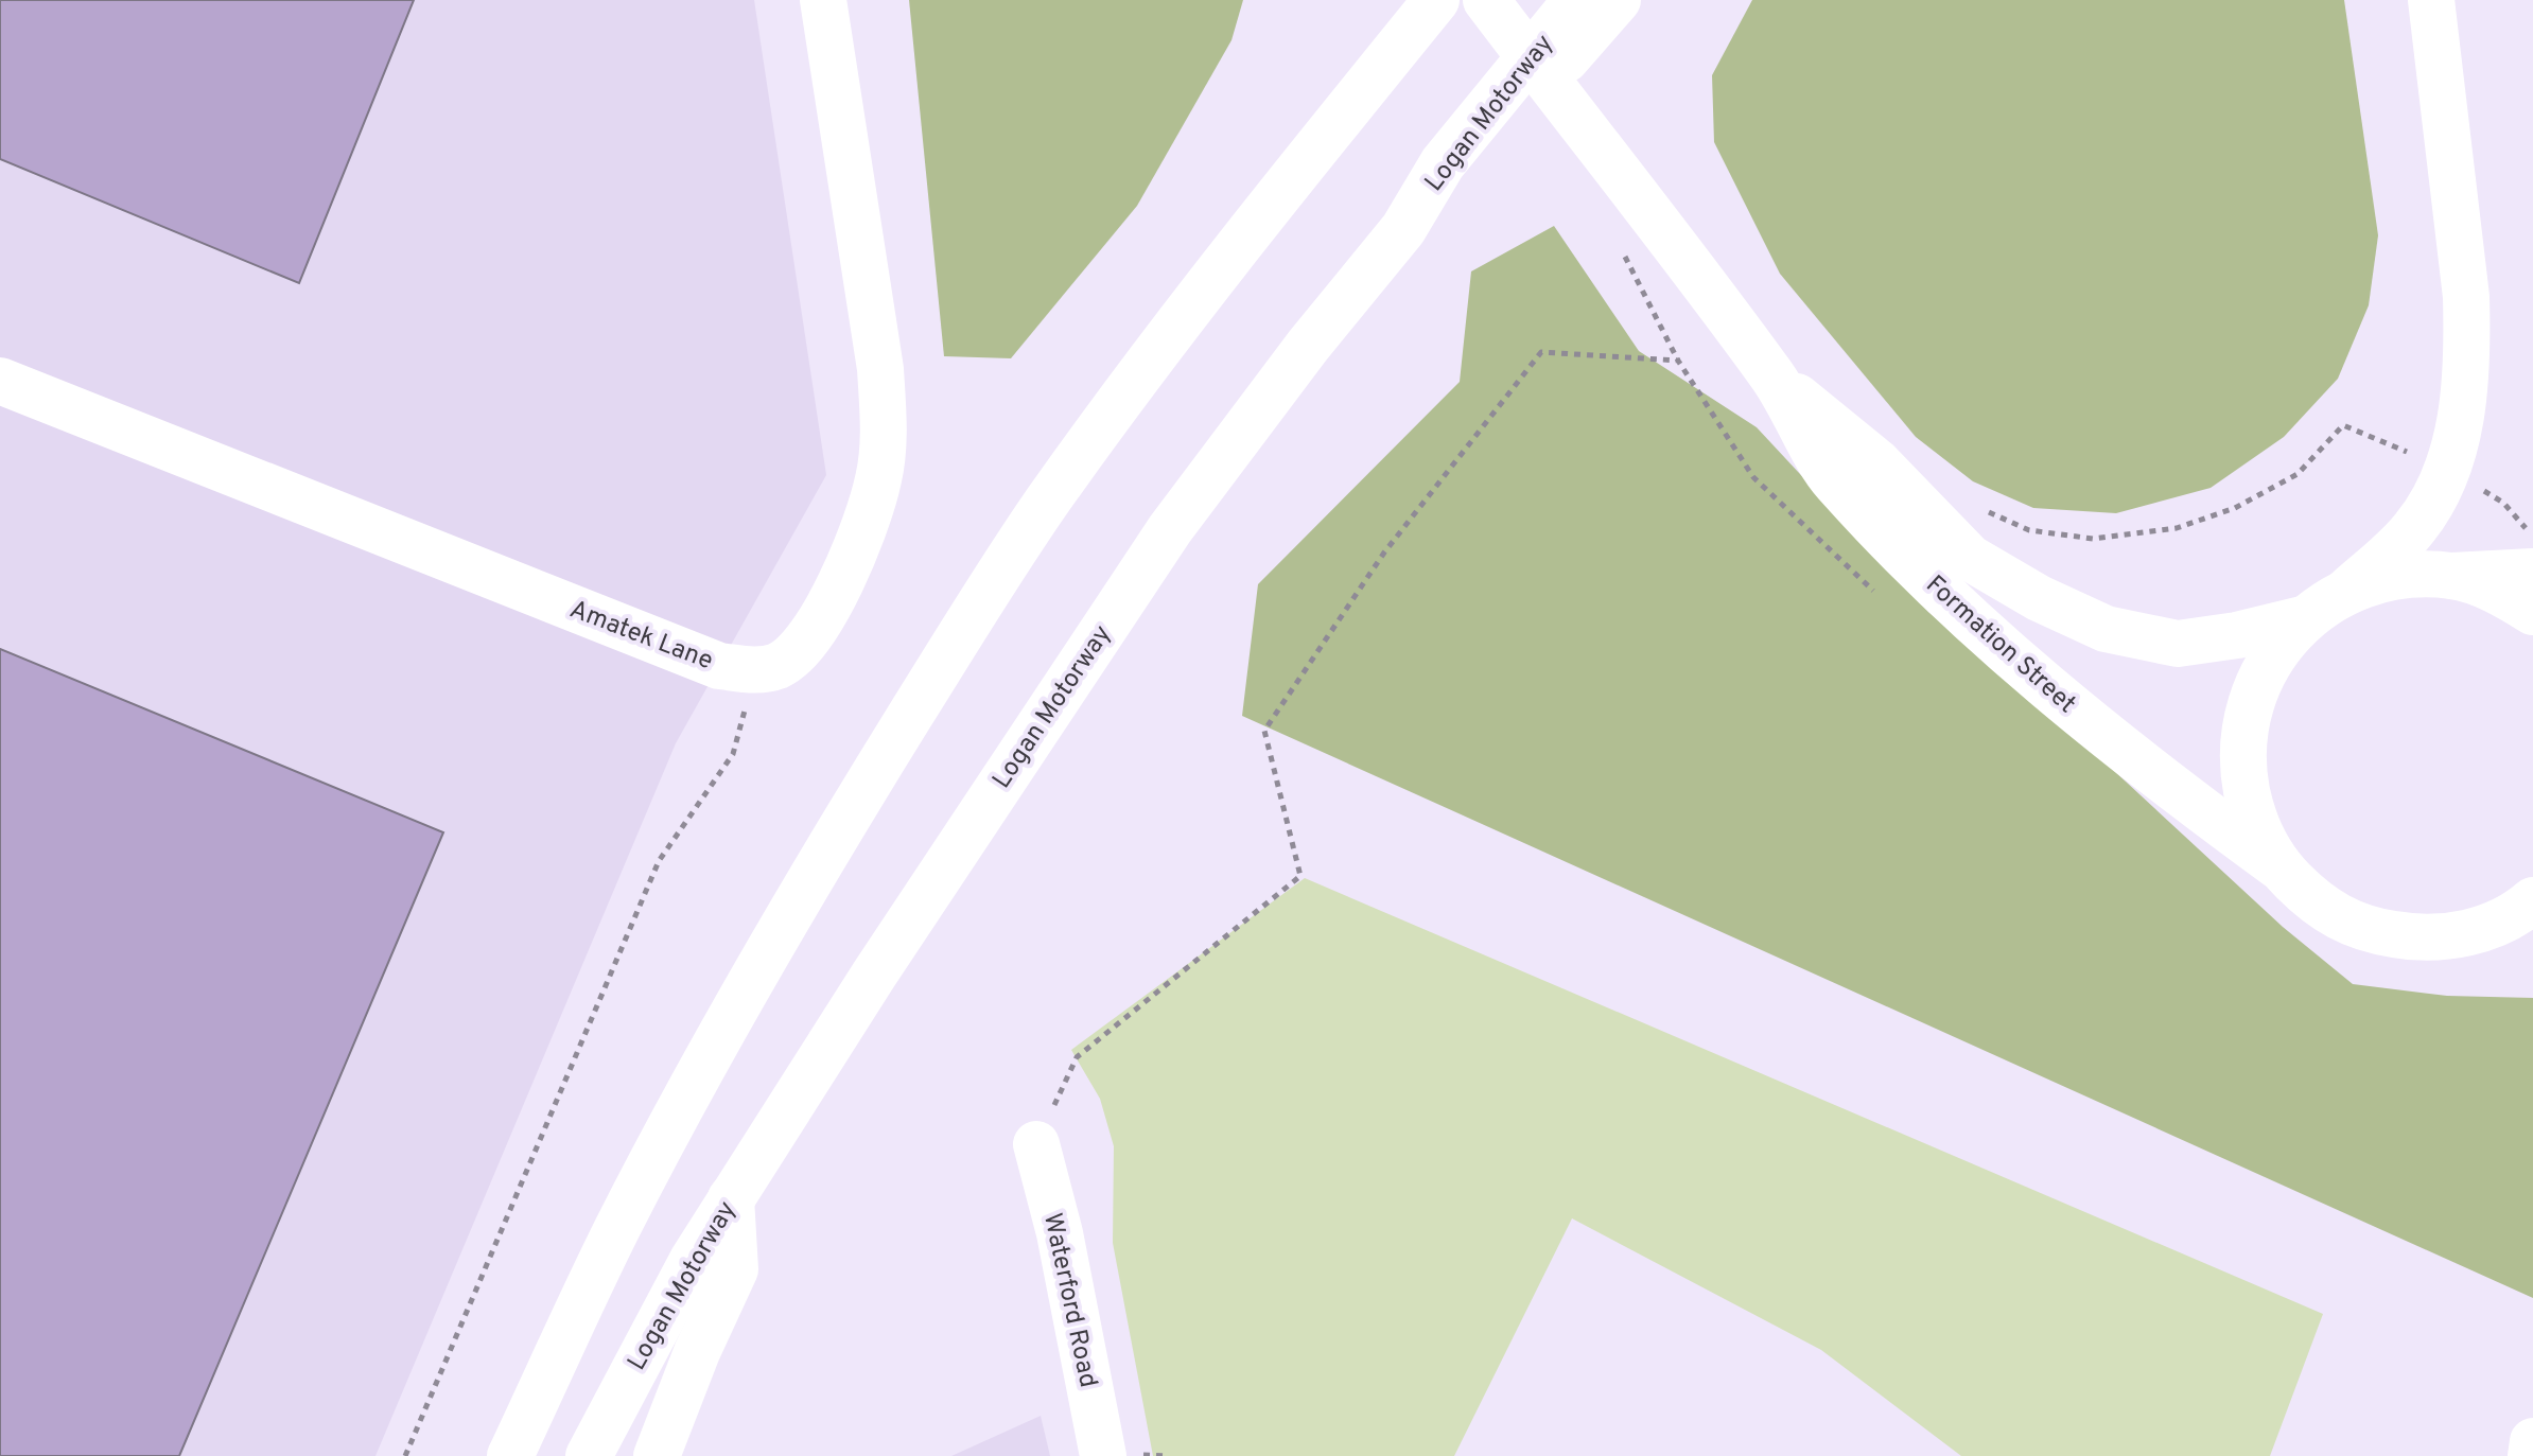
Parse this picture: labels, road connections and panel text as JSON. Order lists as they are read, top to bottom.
{
  "streets": {
    "main road": [
      "Logan Motorway",
      "Amatek Lane",
      "Formation Street",
      "Waterford Road"
    ]
  }
}
